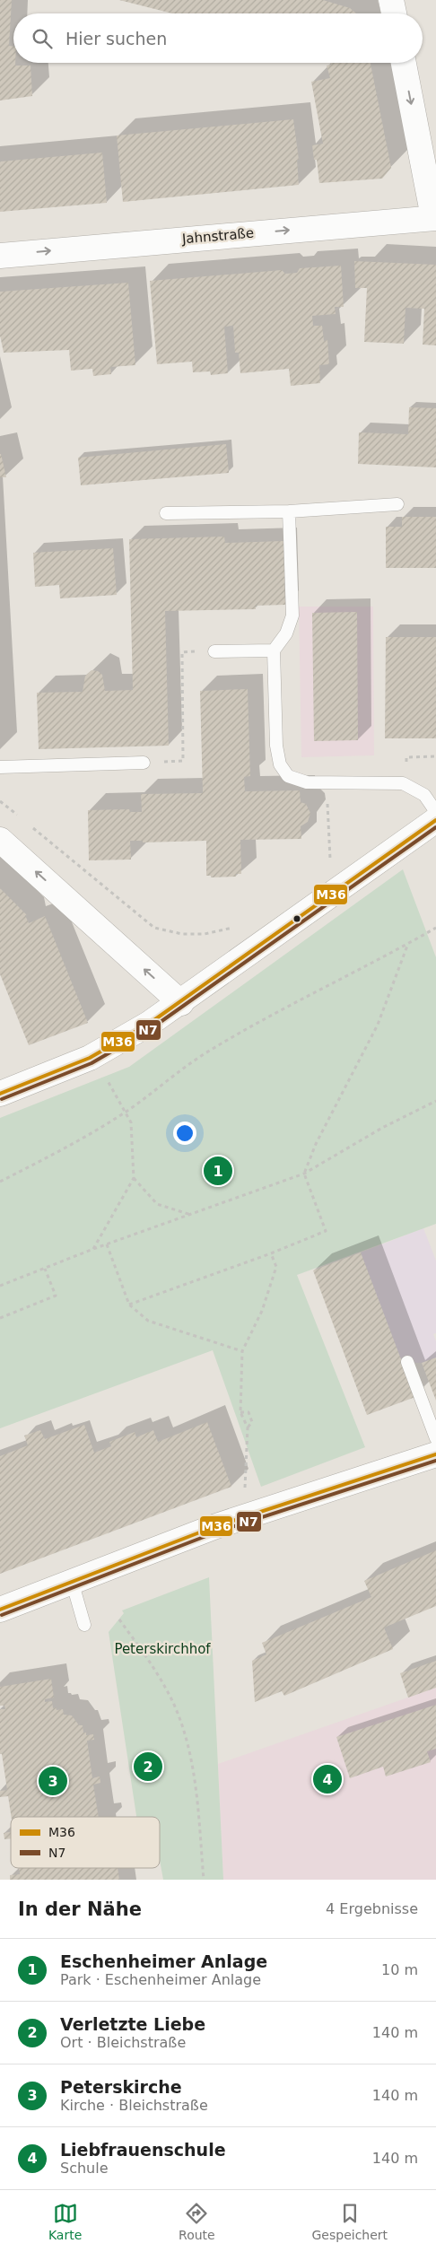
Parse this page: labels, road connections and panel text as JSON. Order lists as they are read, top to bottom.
{
  "streets": {
    "main road": ["Jahnstraße"]
  },
  "one_way": ["Jahnstraße"],
  "parks": ["Peterskirchhof"],
  "lines": ["transit line M36", "transit line N7"],
  "legend": ["M36", "N7"],
  "page": {
    "search": "Hier suchen",
    "pins": [
      "1",
      "2",
      "4",
      "3"
    ],
    "heading": ["In der Nähe", "4 Ergebnisse"],
    "list": [
      {
        "mark": "1",
        "name": "Eschenheimer Anlage",
        "note": "Park · Eschenheimer Anlage",
        "value": "10 m"
      },
      {
        "mark": "2",
        "name": "Verletzte Liebe",
        "note": "Ort · Bleichstraße",
        "value": "140 m"
      },
      {
        "mark": "3",
        "name": "Peterskirche",
        "note": "Kirche · Bleichstraße",
        "value": "140 m"
      },
      {
        "mark": "4",
        "name": "Liebfrauenschule",
        "note": "Schule",
        "value": "140 m"
      }
    ],
    "nav": ["Karte", "Route", "Gespeichert"]
  }
}
